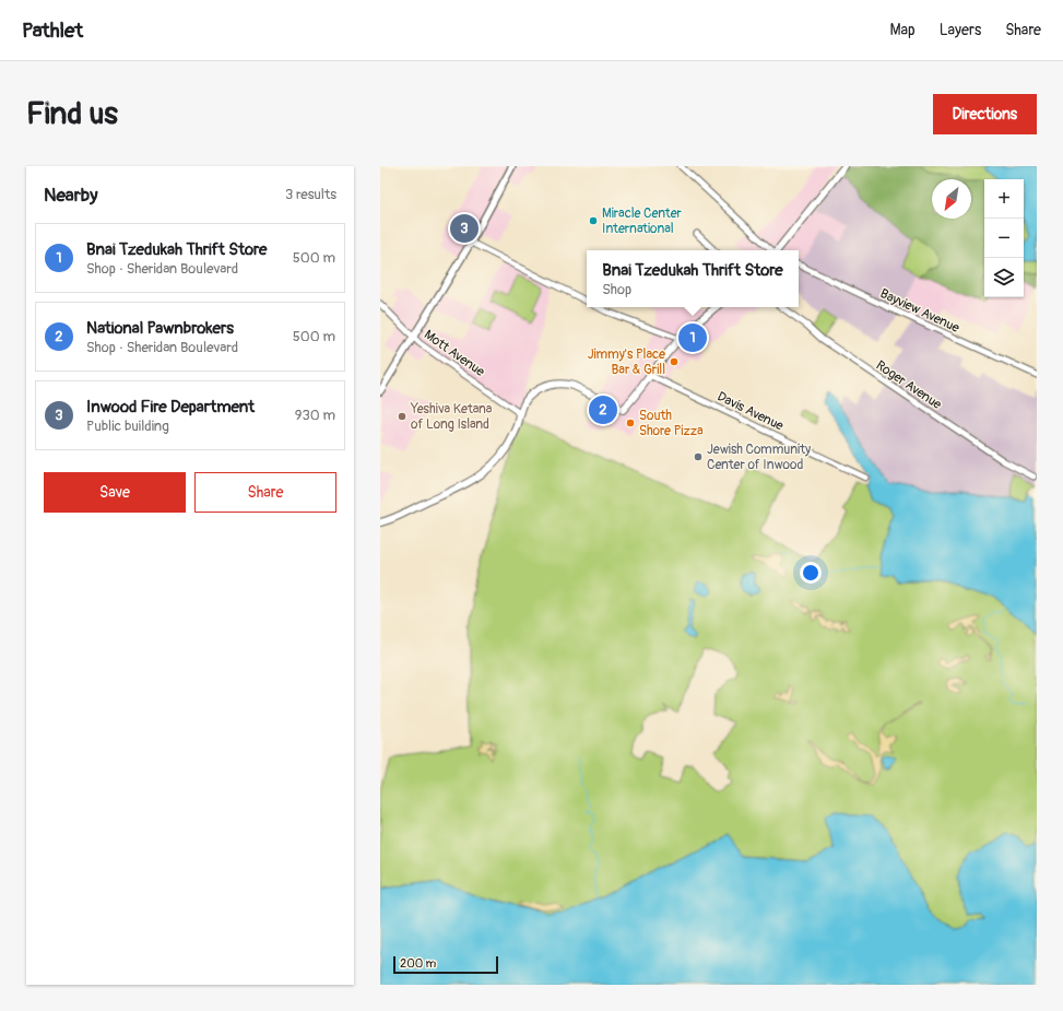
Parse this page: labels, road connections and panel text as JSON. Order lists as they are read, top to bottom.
{
  "streets": {
    "street": [
      "Bayview Avenue",
      "Mott Avenue",
      "Roger Avenue",
      "Davis Avenue"
    ]
  },
  "places": [
    "Miracle Center International",
    "Jimmy's Place Bar & Grill",
    "Yeshiva Ketana of Long Island",
    "South Shore Pizza",
    "Jewish Community Center of Inwood"
  ],
  "scale_bar": "200 m",
  "north": "bottom left",
  "page": {
    "header": "Pathlet",
    "nav": ["Map", "Layers", "Share"],
    "buttons": [
      "Directions",
      ["Save", "Share"]
    ],
    "title": "Find us",
    "heading": ["Nearby", "3 results"],
    "map_buttons": ["+", "−"],
    "pins": ["3", "1", "2"],
    "list": [
      {
        "mark": "1",
        "name": "Bnai Tzedukah Thrift Store",
        "note": "Shop · Sheridan Boulevard",
        "value": "500 m"
      },
      {
        "mark": "2",
        "name": "National Pawnbrokers",
        "note": "Shop · Sheridan Boulevard",
        "value": "500 m"
      },
      {
        "mark": "3",
        "name": "Inwood Fire Department",
        "note": "Public building",
        "value": "930 m"
      }
    ],
    "popup": ["Bnai Tzedukah Thrift Store", "Shop"],
    "scale": "200 m"
  }
}
